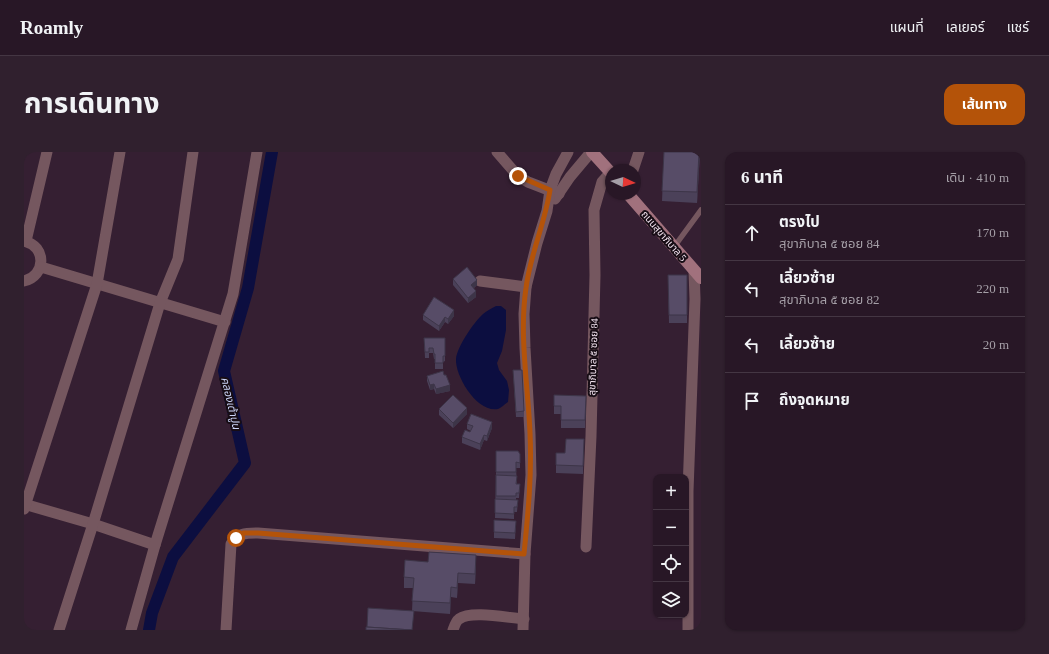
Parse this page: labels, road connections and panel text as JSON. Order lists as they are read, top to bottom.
{
  "streets": {
    "main road": ["ถนนสุขาภิบาล 5"],
    "street": ["สุขาภิบาล ๕ ซอย 84"]
  },
  "water": ["คลองเต้าปูน"],
  "north": "right",
  "page": {
    "header": "Roamly",
    "nav": ["แผนที่", "เลเยอร์", "แชร์"],
    "title": "การเดินทาง",
    "buttons": "เส้นทาง",
    "heading": ["6 นาที", "เดิน · 410 m"],
    "list": [
      ["ตรงไป", "สุขาภิบาล ๕ ซอย 84", "170 m"],
      ["เลี้ยวซ้าย", "สุขาภิบาล ๕ ซอย 82", "220 m"],
      ["เลี้ยวซ้าย", "20 m"],
      "ถึงจุดหมาย"
    ],
    "map_buttons": ["+", "−"]
  }
}
